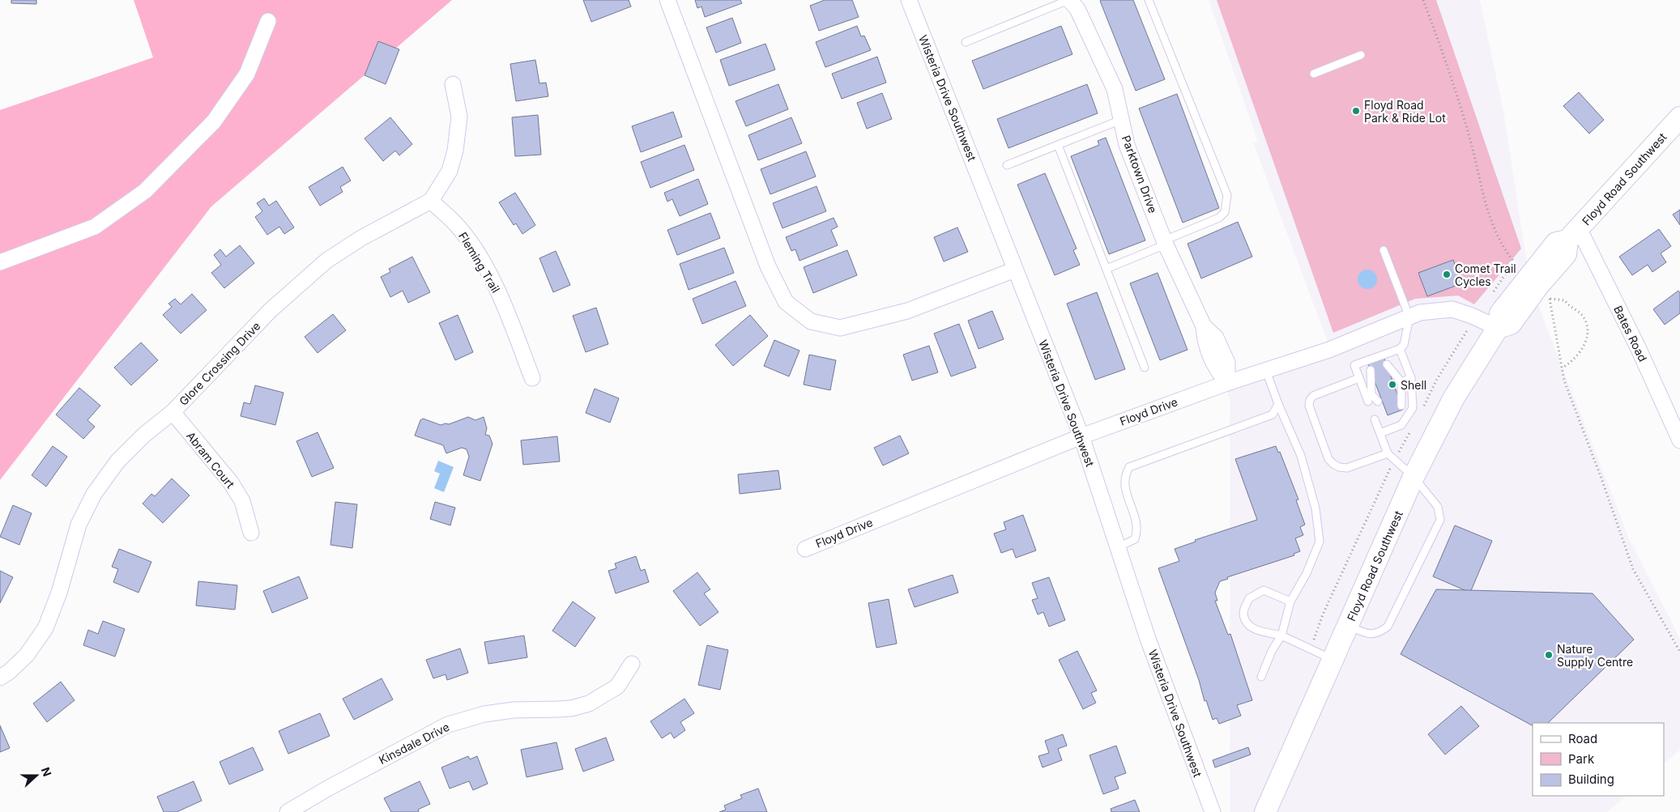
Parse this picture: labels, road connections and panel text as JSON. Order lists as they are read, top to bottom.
{
  "streets": {
    "main road": ["Floyd Road Southwest"],
    "street": [
      "Wisteria Drive Southwest",
      "Parktown Drive",
      "Fleming Trail",
      "Bates Road",
      "Glore Crossing Drive",
      "Floyd Drive",
      "Abram Court",
      "Kinsdale Drive"
    ]
  },
  "crossings": [
    ["Wisteria Drive Southwest", "Floyd Drive"],
    ["Parktown Drive", "Floyd Drive"],
    ["Floyd Road Southwest", "Bates Road"],
    ["Floyd Road Southwest", "Floyd Drive"],
    ["Fleming Trail", "Glore Crossing Drive"],
    ["Glore Crossing Drive", "Abram Court"]
  ],
  "places": [
    "Floyd Road Park & Ride Lot",
    "Comet Trail Cycles",
    "Shell",
    "Nature Supply Centre"
  ],
  "legend": ["Road", "Park", "Building"],
  "north": "right"
}
